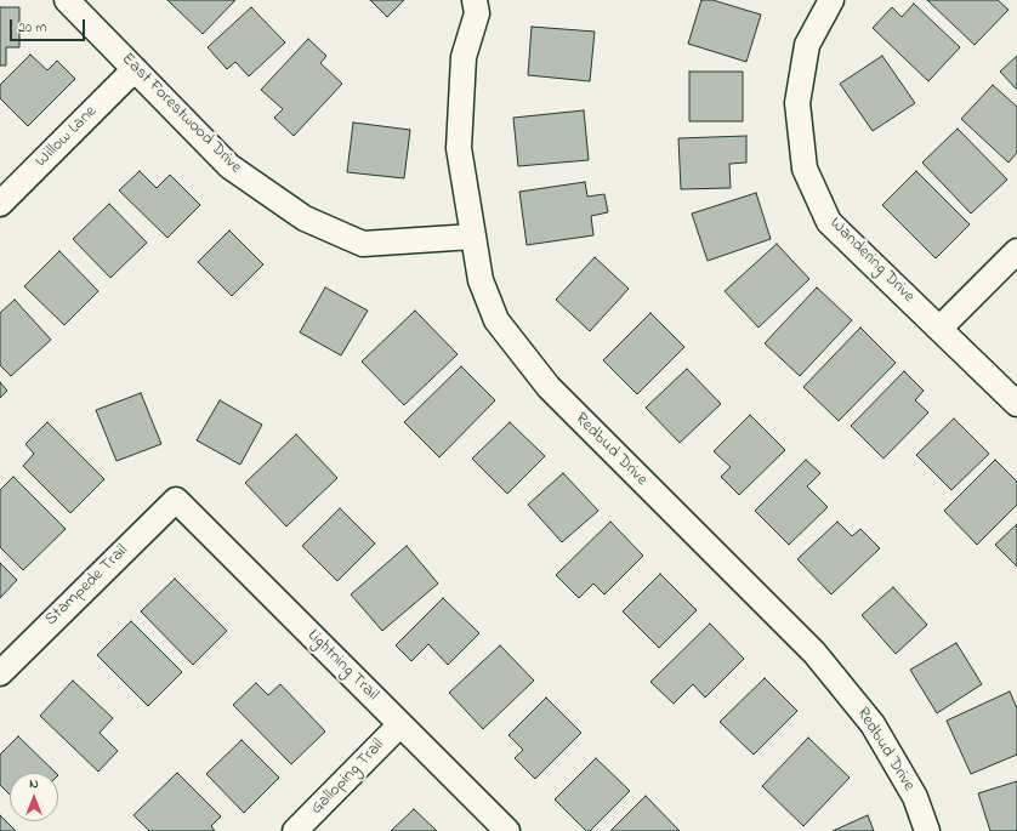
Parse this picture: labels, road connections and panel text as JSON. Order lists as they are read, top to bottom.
{
  "streets": {
    "street": [
      "East Forestwood Drive",
      "Willow Lane",
      "Wandering Drive",
      "Redbud Drive",
      "Stampede Trail",
      "Lightning Trail",
      "Galloping Trail"
    ]
  },
  "crossings": [
    ["East Forestwood Drive", "Willow Lane"],
    ["East Forestwood Drive", "Redbud Drive"],
    ["Stampede Trail", "Lightning Trail"],
    ["Lightning Trail", "Galloping Trail"]
  ],
  "scale_bar": "20 m",
  "north": "top"
}
